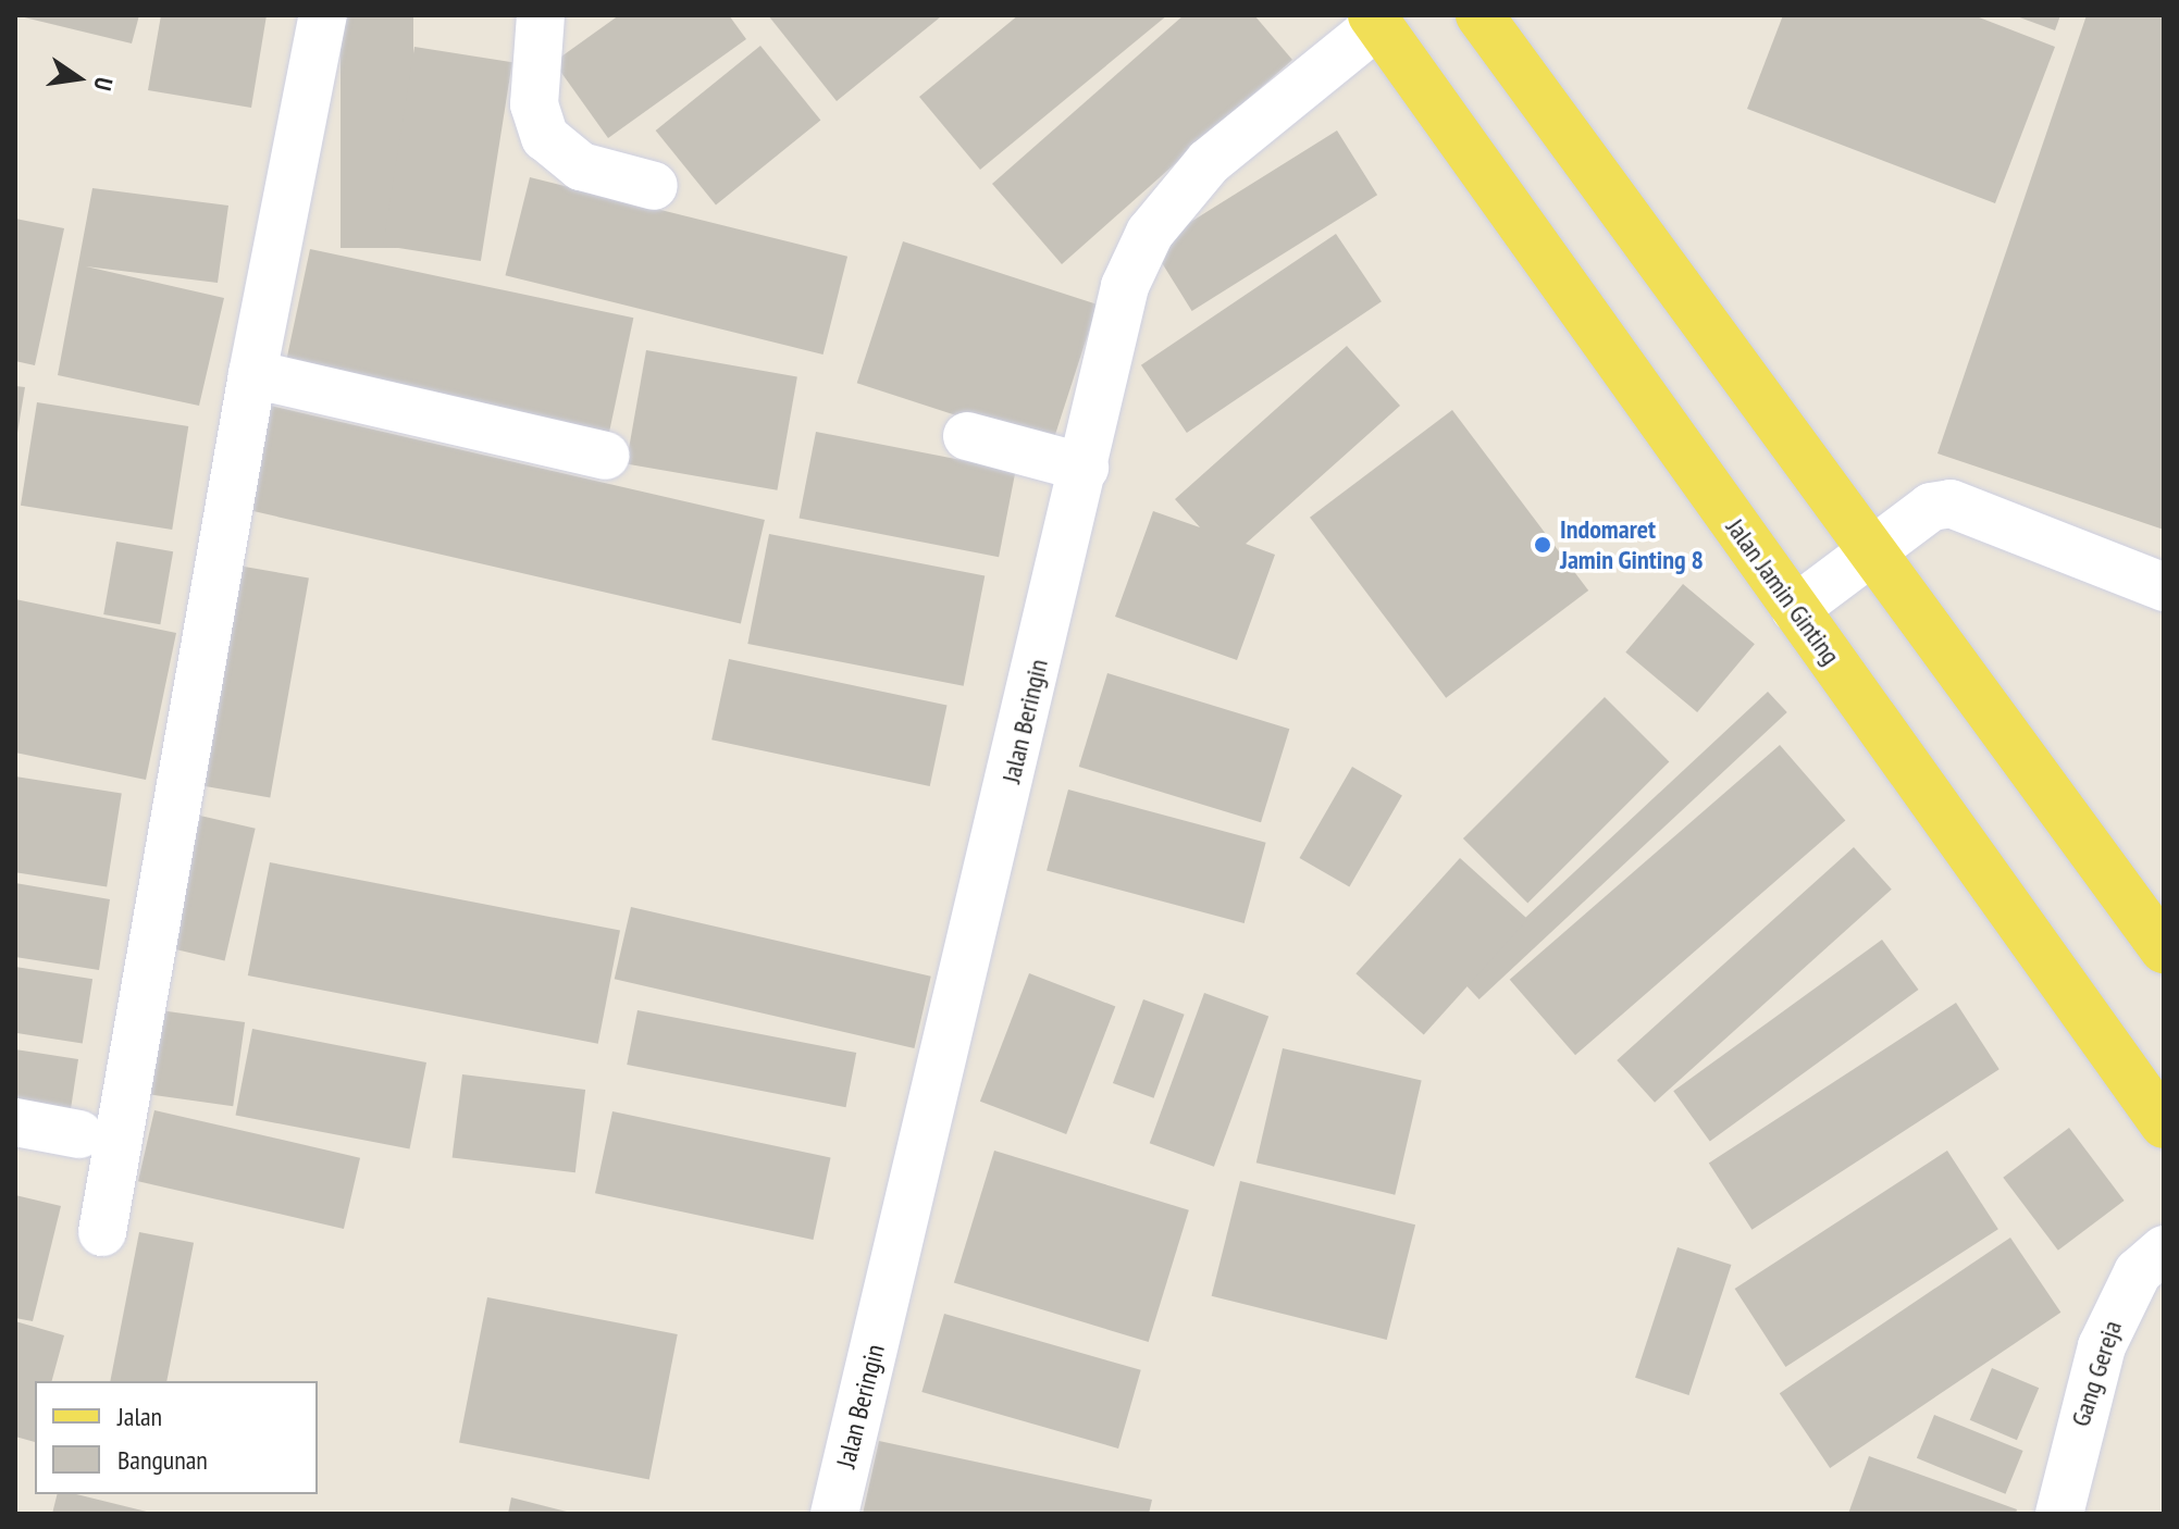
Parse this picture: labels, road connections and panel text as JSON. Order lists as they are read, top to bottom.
{
  "streets": {
    "main road": ["Jalan Jamin Ginting"],
    "street": ["Jalan Beringin", "Gang Gereja"]
  },
  "crossings": [
    ["Jalan Jamin Ginting", "Jalan Beringin"]
  ],
  "places": ["Indomaret Jamin Ginting 8"],
  "legend": ["Jalan", "Bangunan"],
  "north": "right"
}
